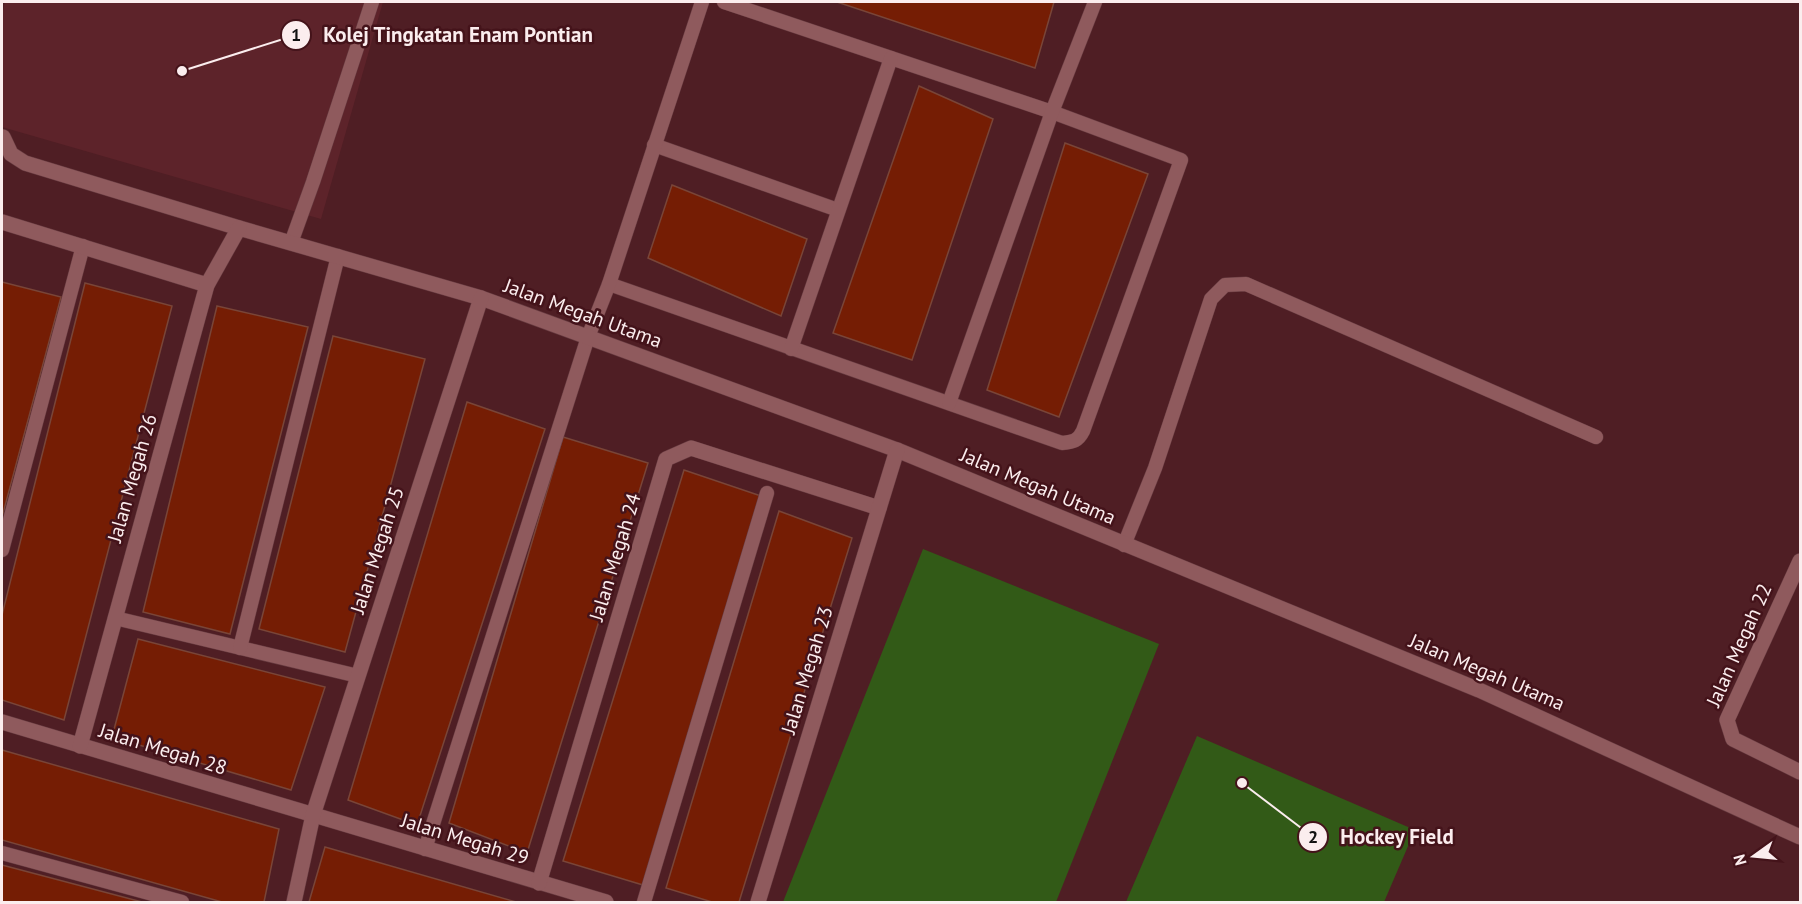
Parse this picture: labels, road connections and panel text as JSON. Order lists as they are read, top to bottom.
{
  "streets": {
    "street": [
      "Jalan Megah Utama",
      "Jalan Megah 26",
      "Jalan Megah 25",
      "Jalan Megah 24",
      "Jalan Megah 22",
      "Jalan Megah 23",
      "Jalan Megah 28",
      "Jalan Megah 29"
    ]
  },
  "crossings": [
    ["Jalan Megah Utama", "Jalan Megah 26"],
    ["Jalan Megah Utama", "Jalan Megah 25"],
    ["Jalan Megah Utama", "Jalan Megah 23"],
    ["Jalan Megah 26", "Jalan Megah 28"],
    ["Jalan Megah 25", "Jalan Megah 28"],
    ["Jalan Megah 25", "Jalan Megah 29"],
    ["Jalan Megah 24", "Jalan Megah 23"],
    ["Jalan Megah 24", "Jalan Megah 29"],
    ["Jalan Megah 28", "Jalan Megah 29"]
  ],
  "places": ["Kolej Tingkatan Enam Pontian", "Hockey Field"],
  "north": "left"
}
